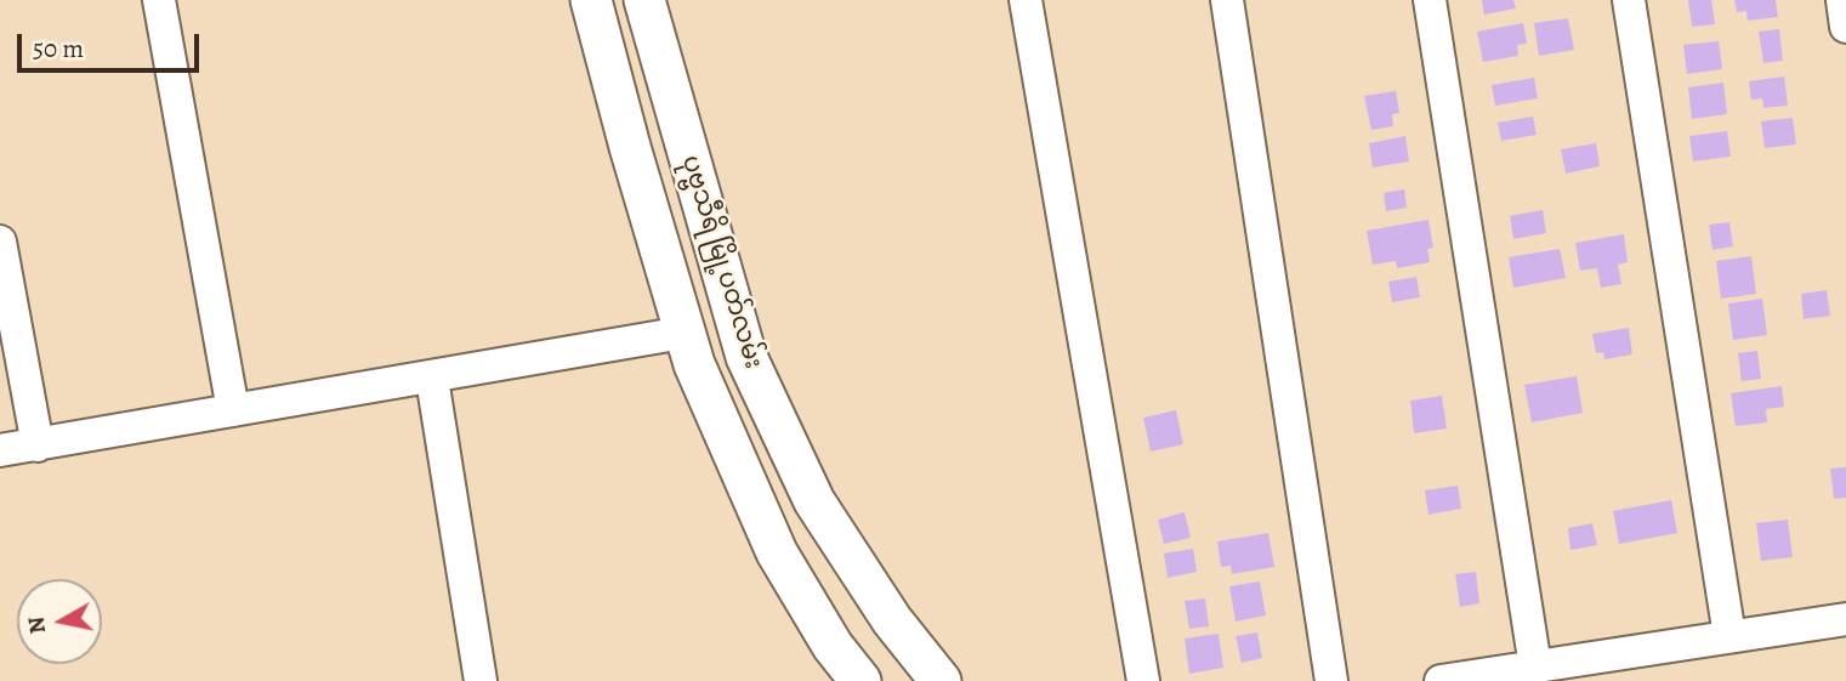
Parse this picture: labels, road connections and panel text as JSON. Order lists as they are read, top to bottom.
{
  "streets": {
    "main road": ["ပုဗ္ဗသီရိ မြို့ပတ်လမ်း"]
  },
  "scale_bar": "50 m",
  "north": "left"
}
